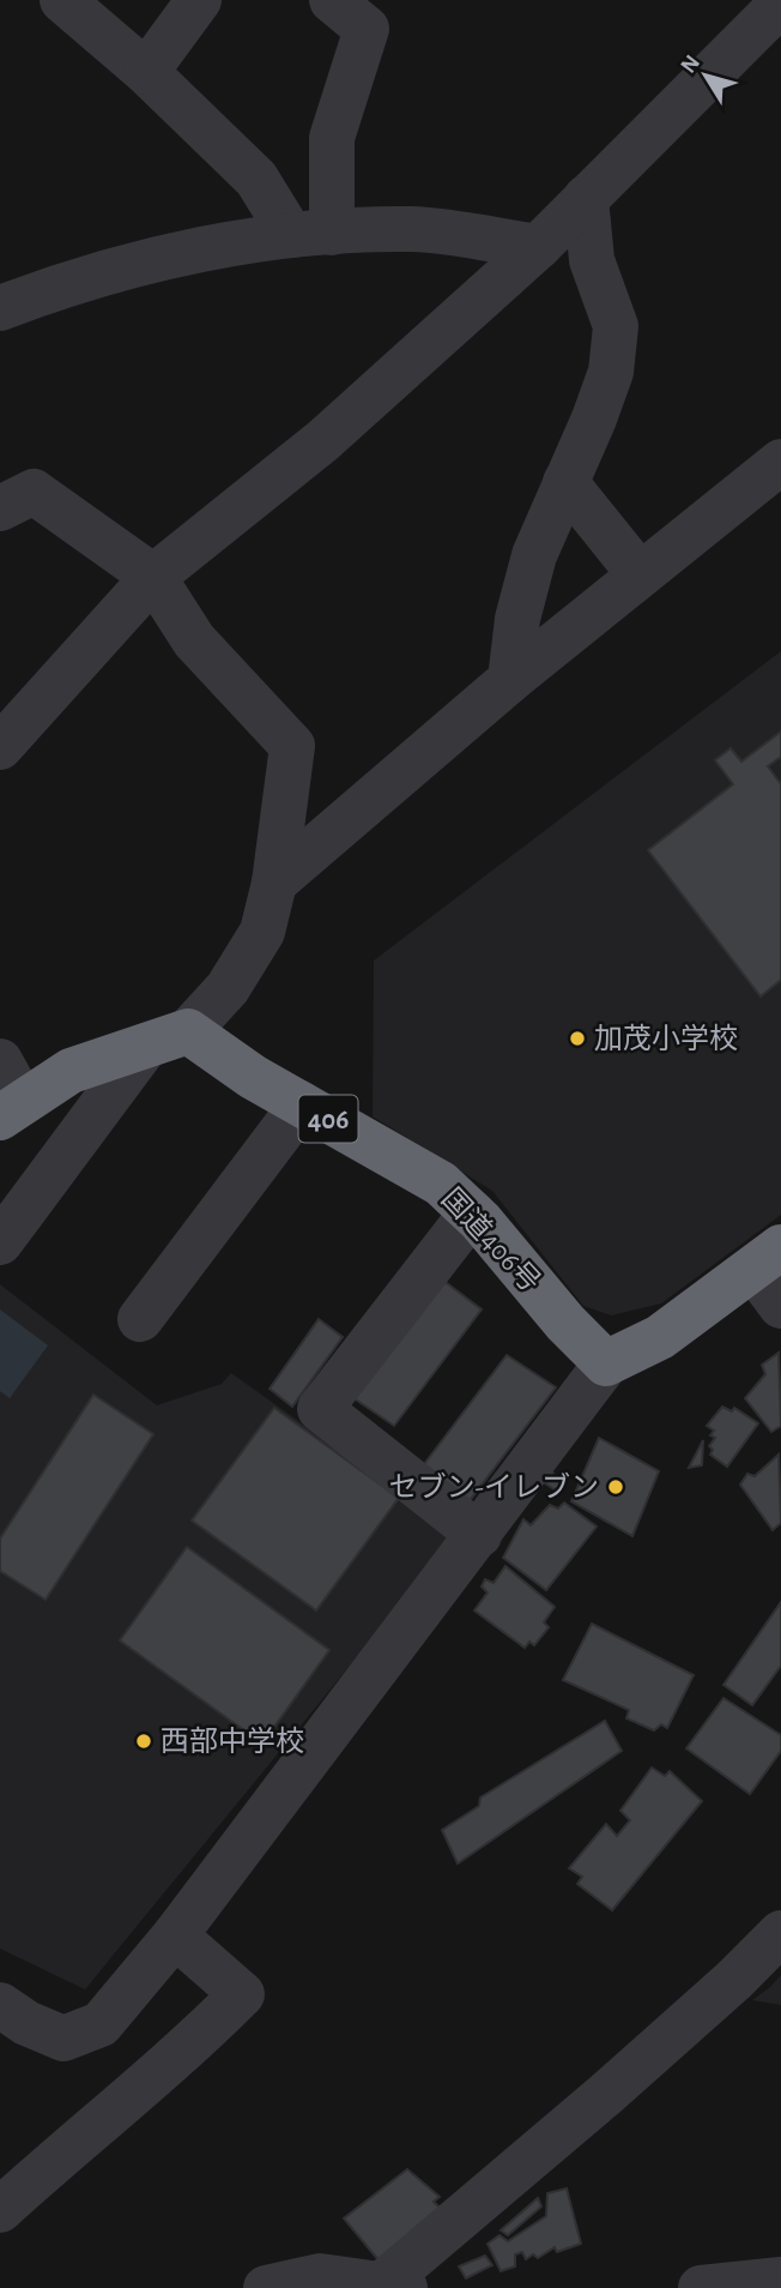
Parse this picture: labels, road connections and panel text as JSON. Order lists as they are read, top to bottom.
{
  "streets": {
    "highway": ["406", "国道406号"]
  },
  "places": ["加茂小学校", "セブン-イレブン", "西部中学校"],
  "north": "top left"
}
